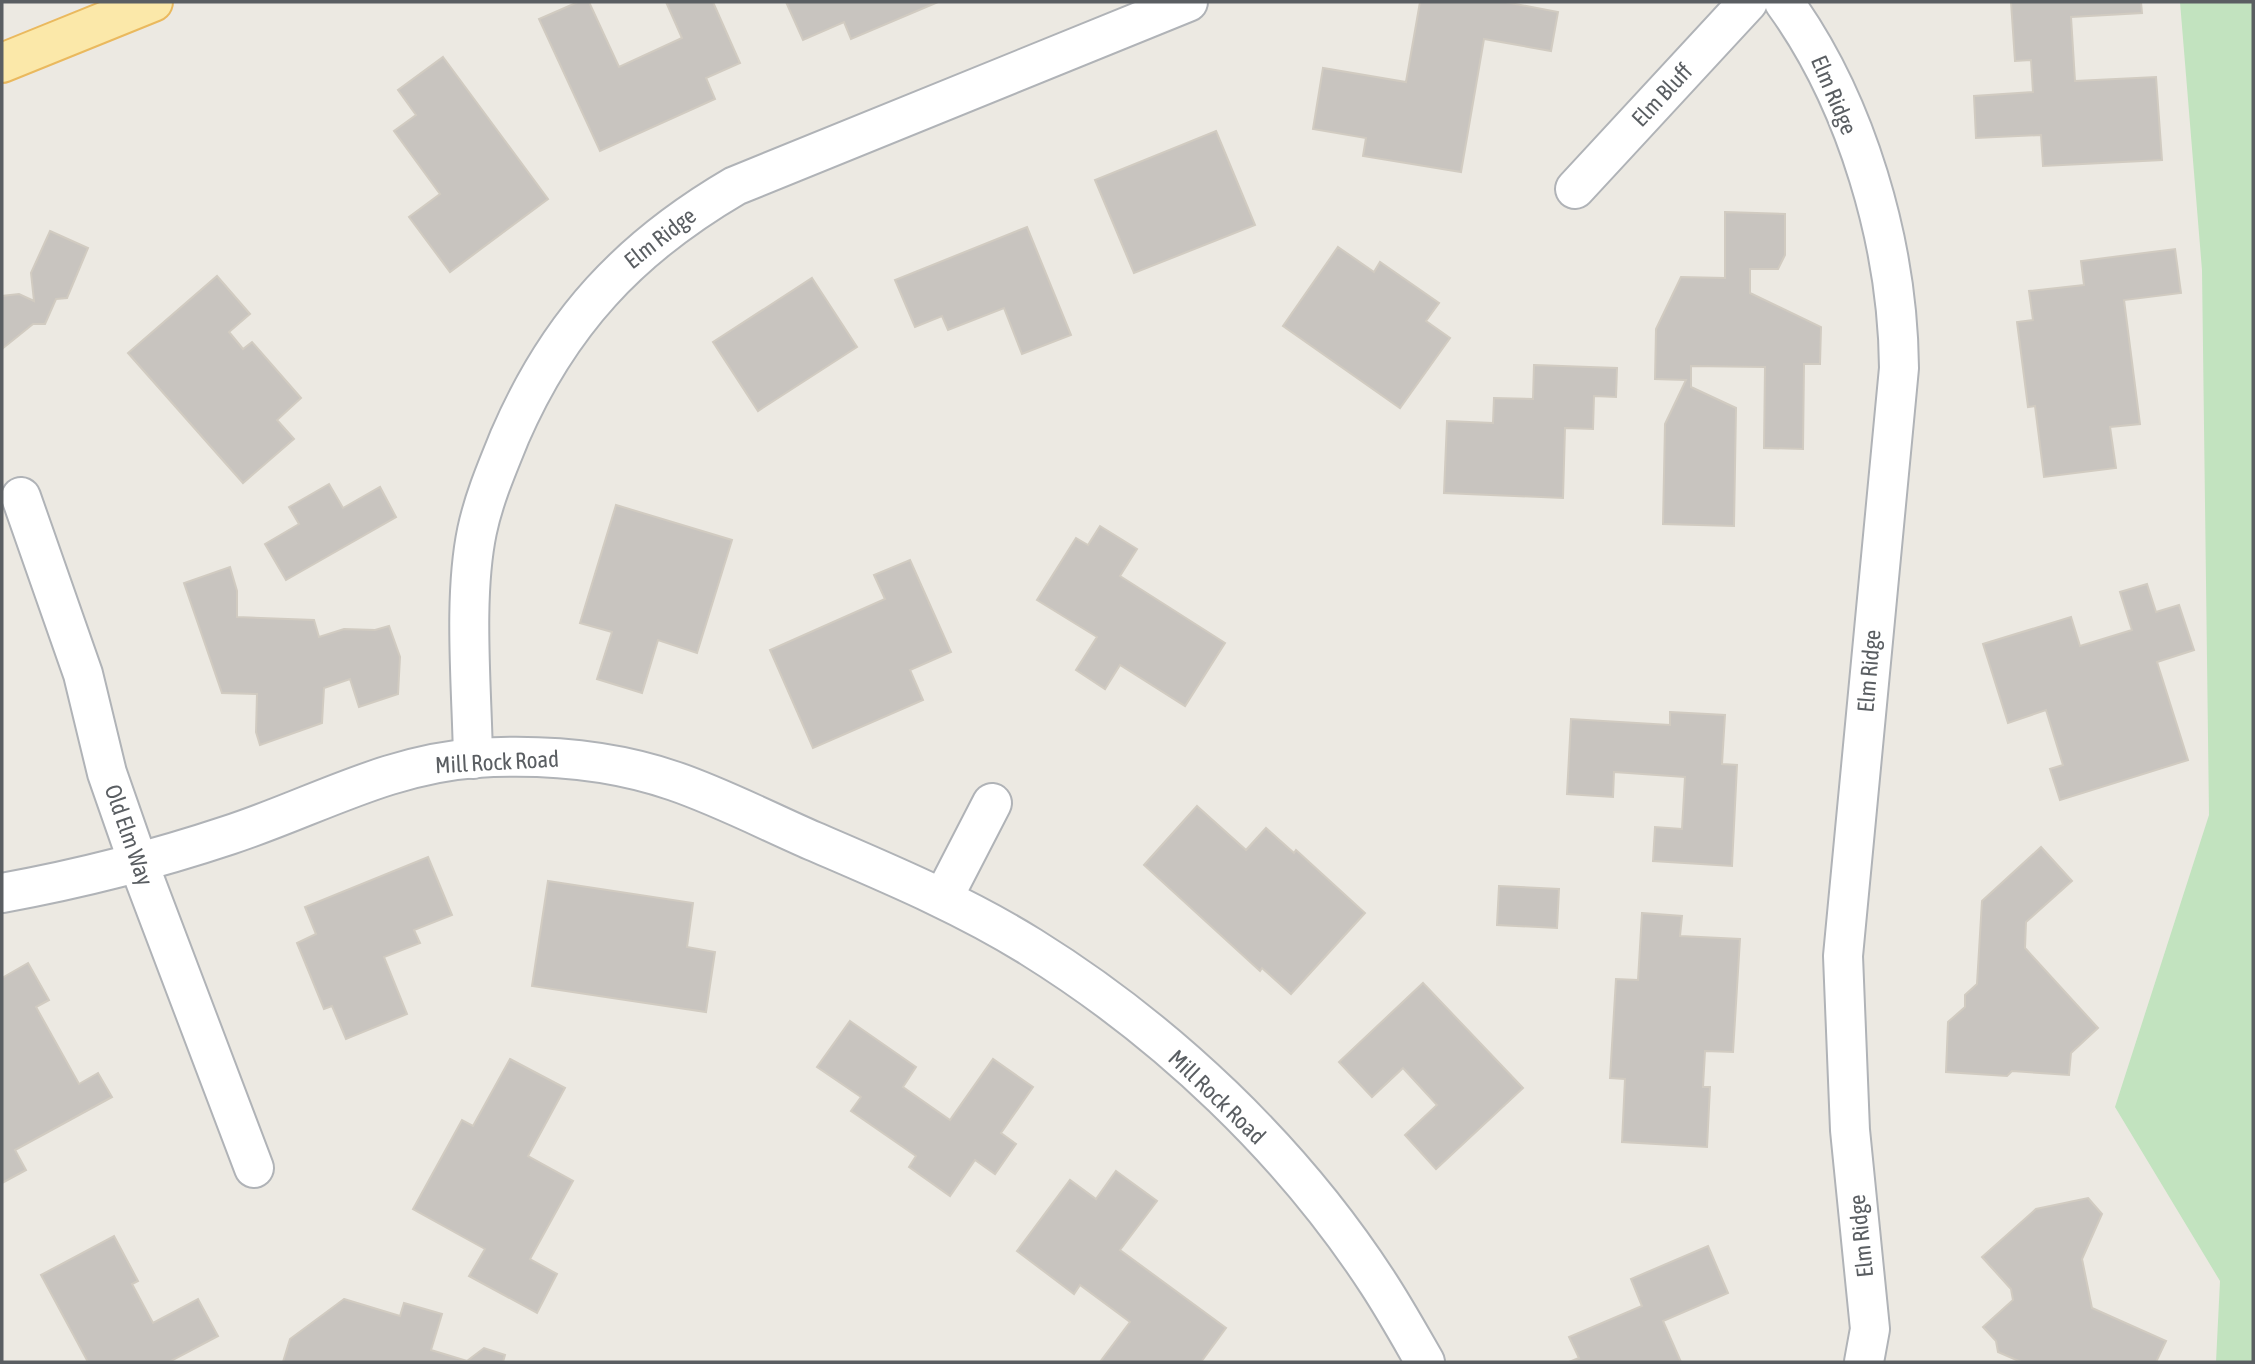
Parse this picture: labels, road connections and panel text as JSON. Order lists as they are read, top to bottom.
{
  "streets": {
    "street": [
      "Elm Bluff",
      "Elm Ridge",
      "Mill Rock Road",
      "Old Elm Way"
    ]
  },
  "crossings": [
    ["Elm Ridge", "Mill Rock Road"],
    ["Mill Rock Road", "Old Elm Way"]
  ]
}
